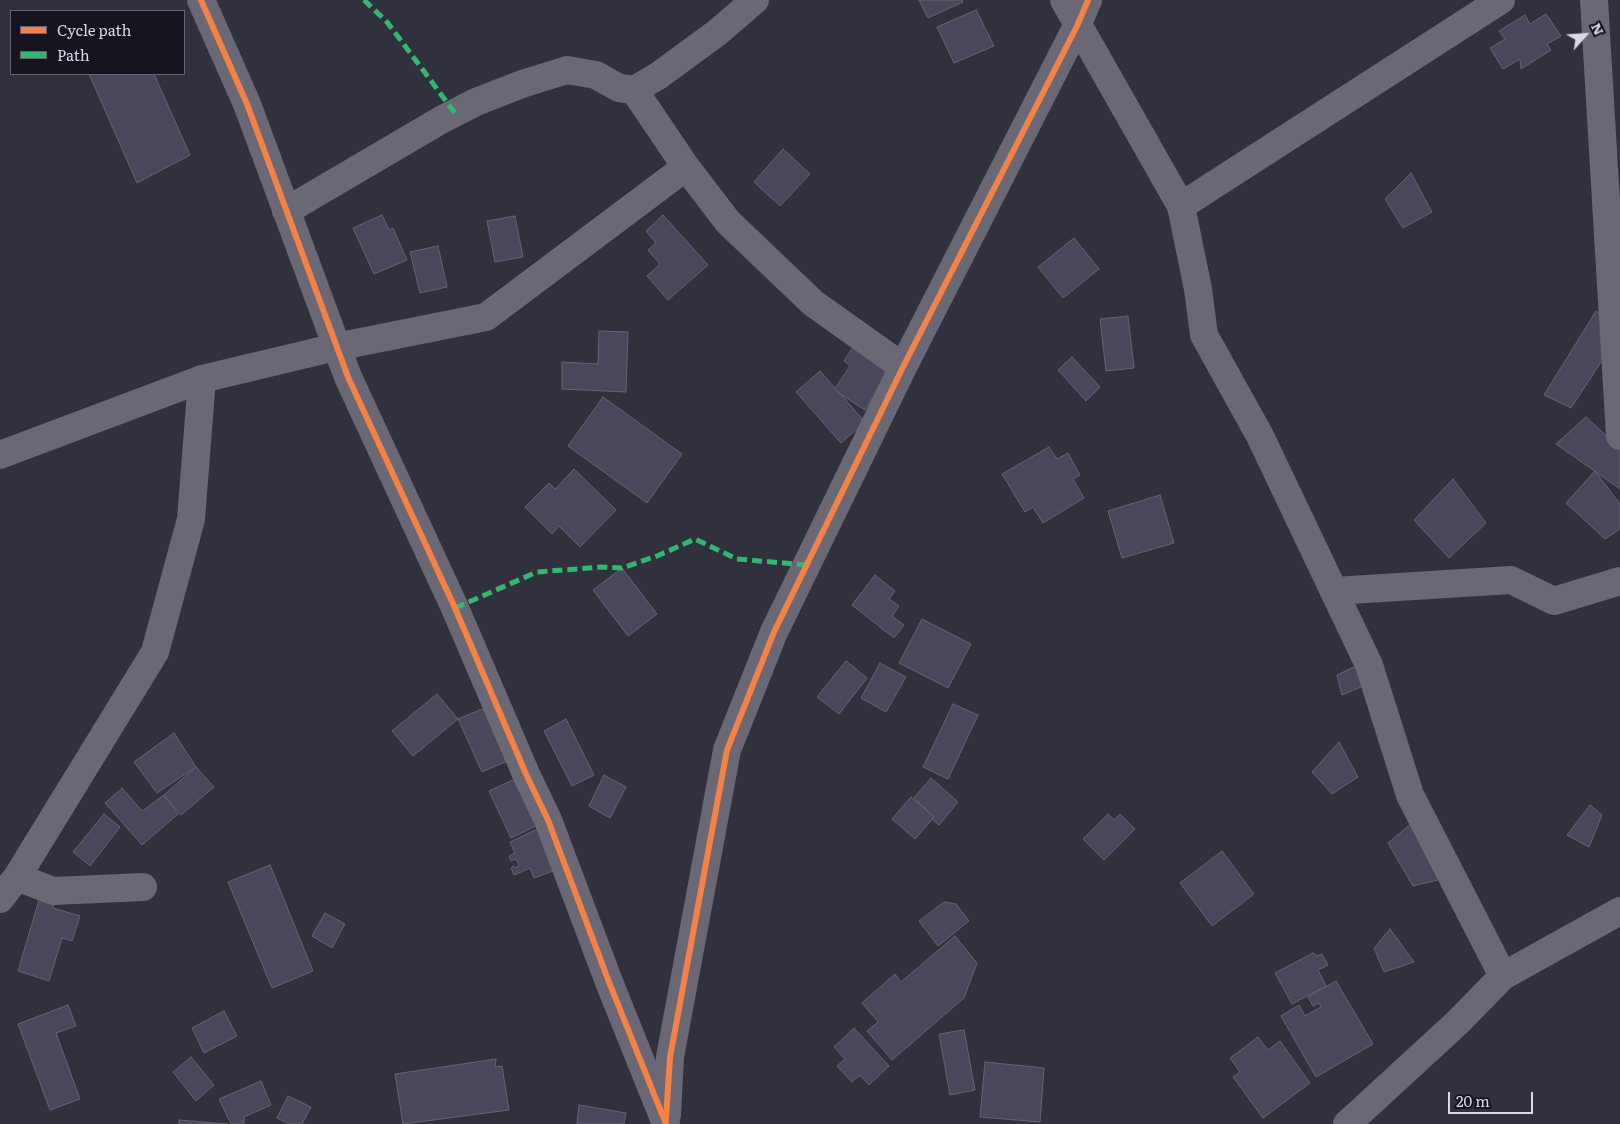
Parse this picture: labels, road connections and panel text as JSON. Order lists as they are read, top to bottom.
{
  "legend": ["Cycle path", "Path"],
  "scale_bar": "20 m",
  "north": "top right"
}
